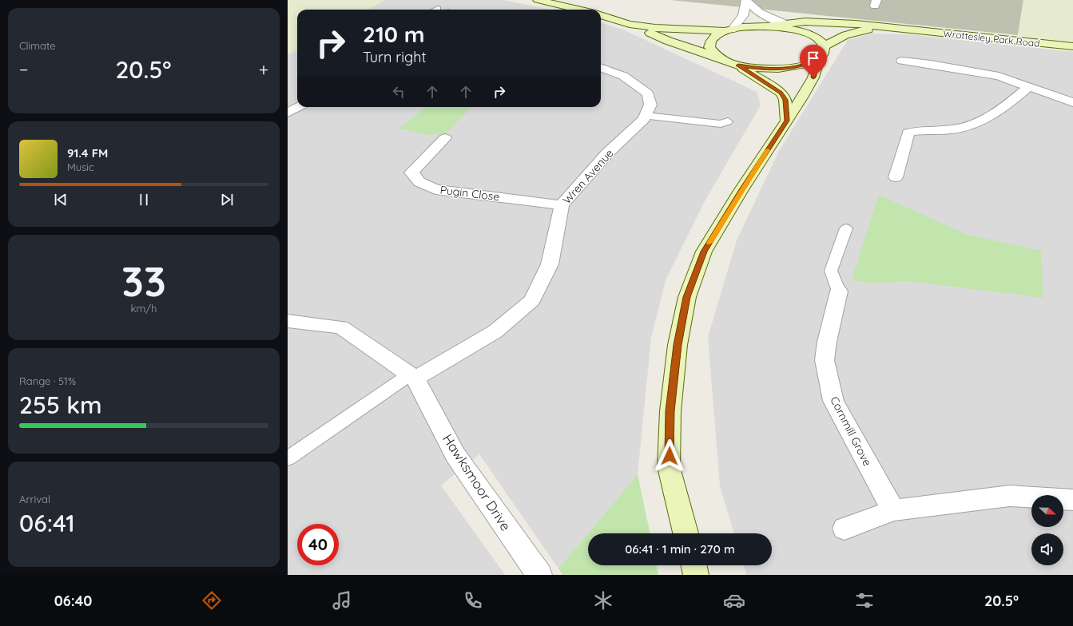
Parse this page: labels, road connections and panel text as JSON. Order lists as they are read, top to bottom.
{
  "streets": {
    "street": [
      "Wrottesley Park Road",
      "Wren Avenue",
      "Pugin Close",
      "Cornmill Grove",
      "Hawksmoor Drive"
    ]
  },
  "crossings": [
    ["Wren Avenue", "Pugin Close"],
    ["Wren Avenue", "Hawksmoor Drive"]
  ],
  "north": "right",
  "page": {
    "tile": [
      "Climate",
      ["33", "km/h"],
      ["Range · 51%", "255 km"],
      ["Arrival", "06:41"]
    ],
    "turn": ["210 m", "Turn right"],
    "heat": ["−", "20.5°", "+"],
    "song": ["91.4 FM", "Music"],
    "limit": "40",
    "trip": "06:41 · 1 min · 270 m",
    "tabs": ["06:40", "20.5°"]
  }
}
